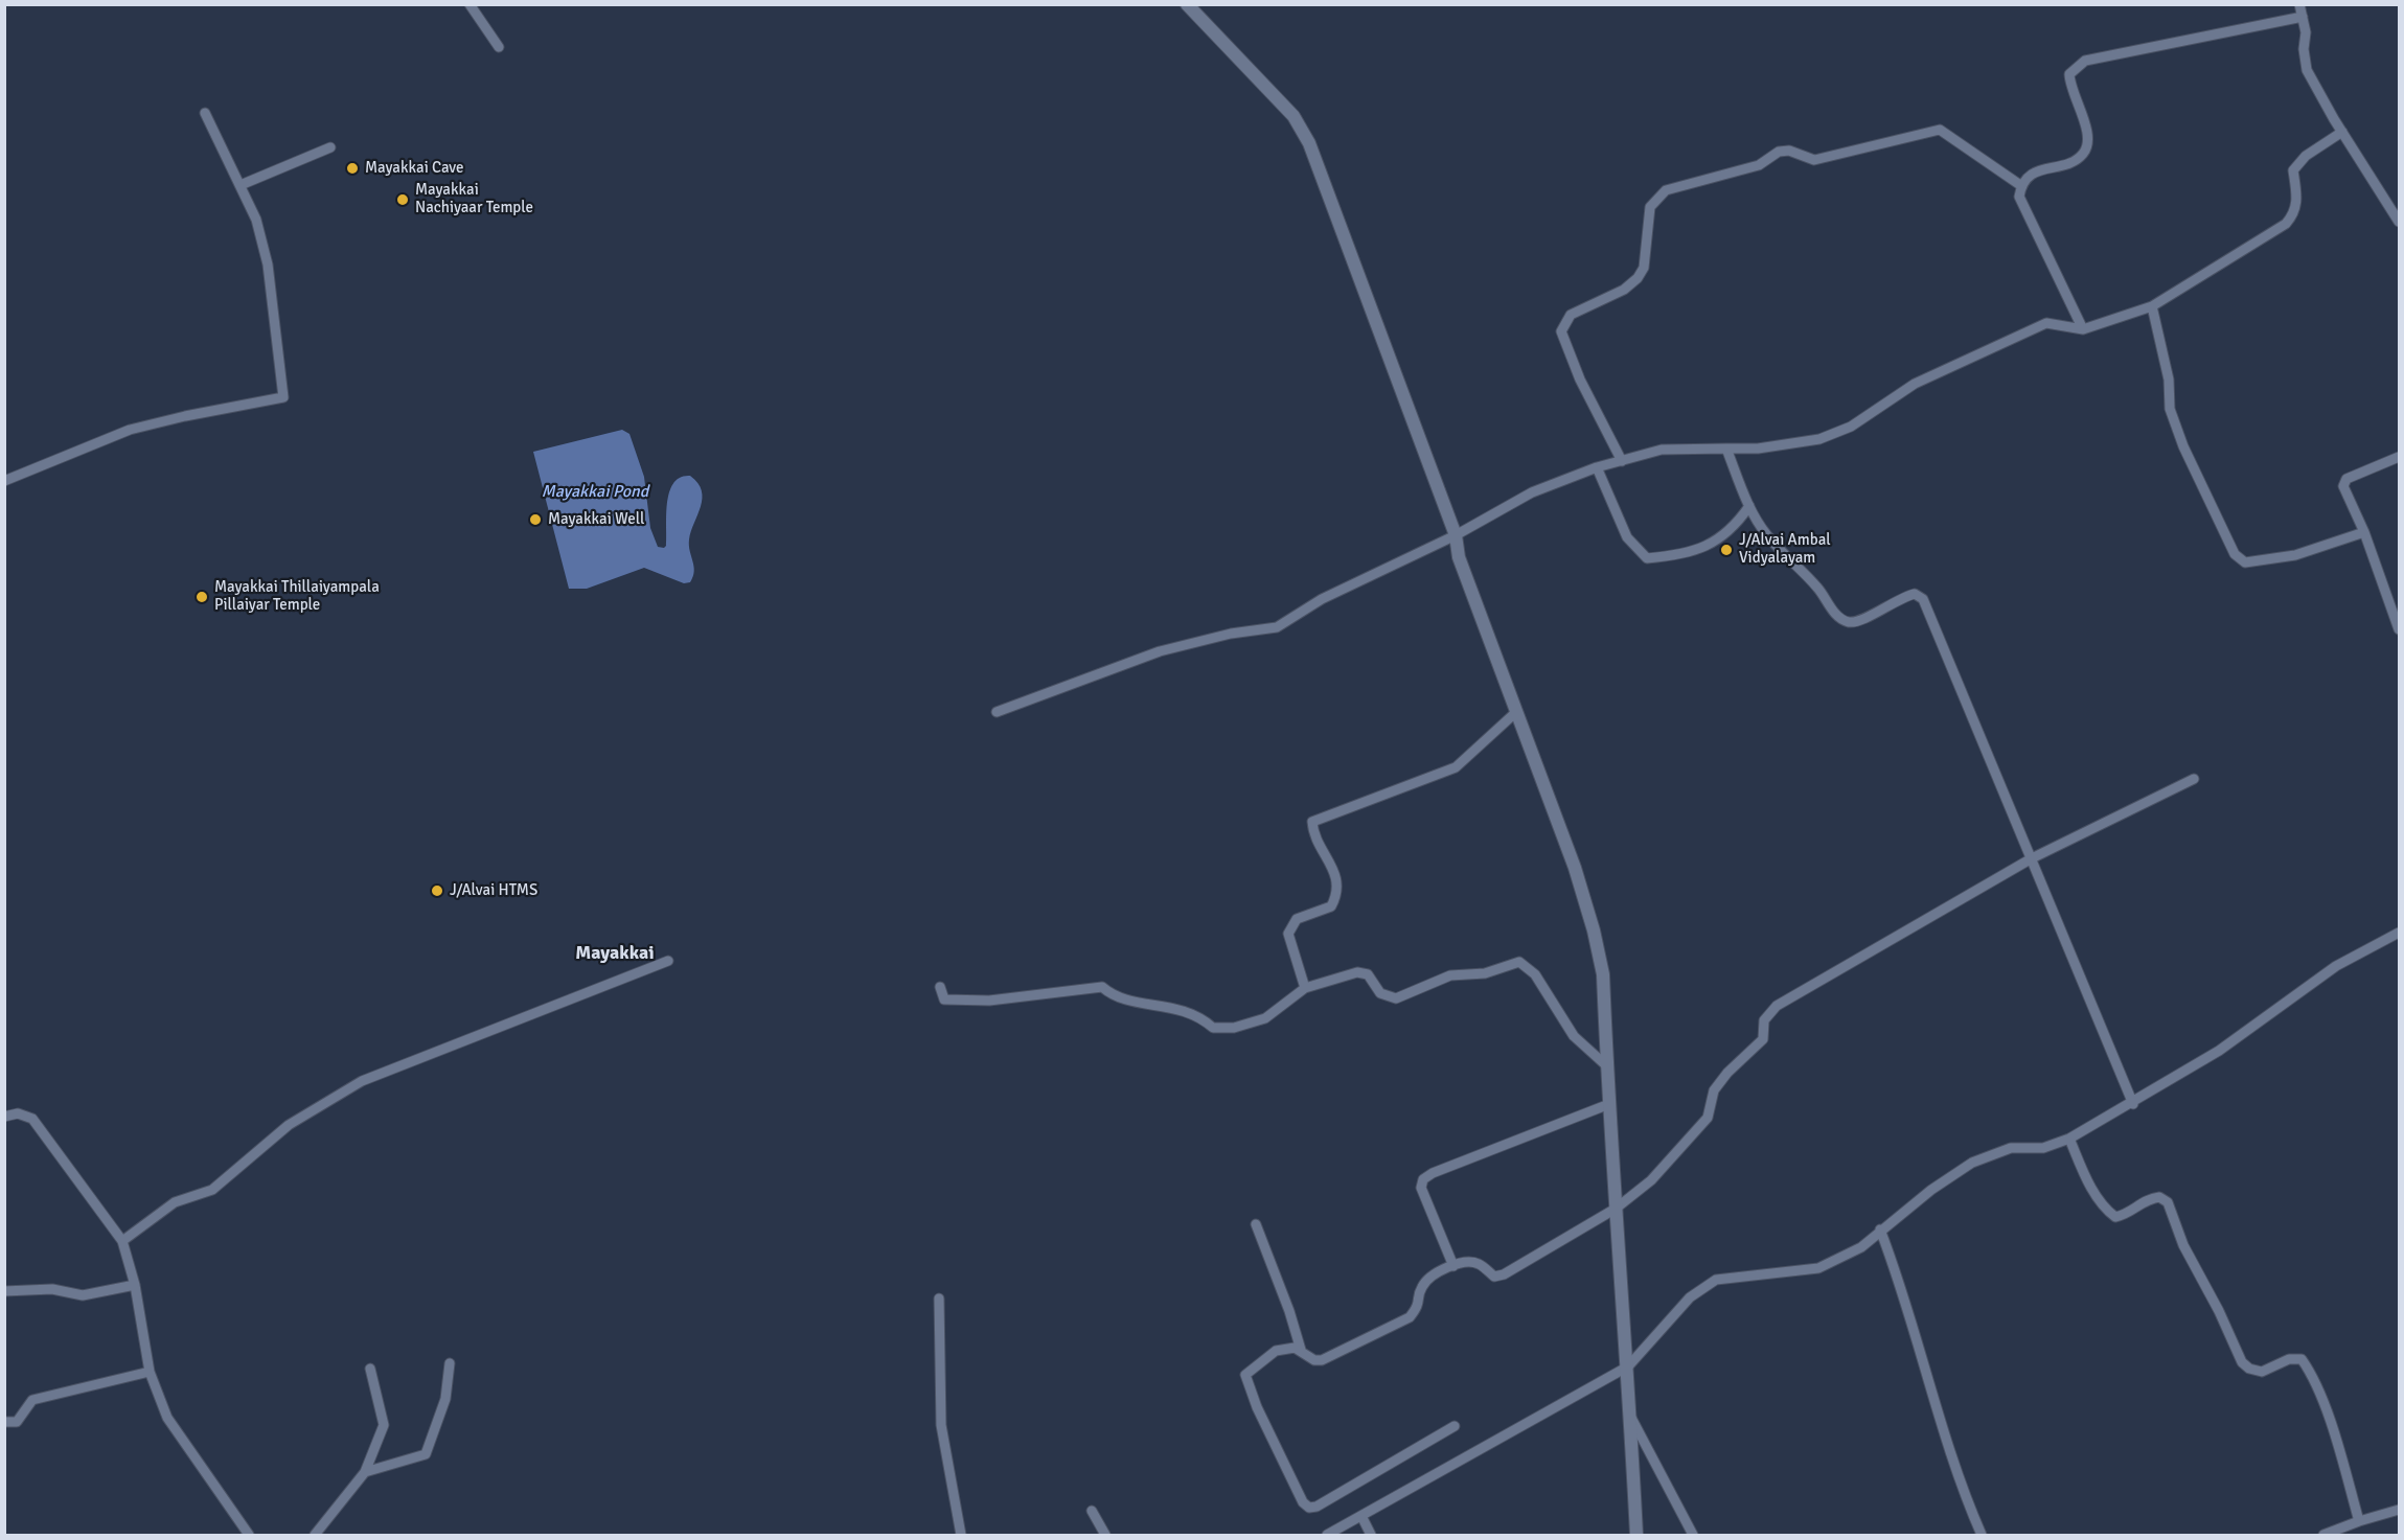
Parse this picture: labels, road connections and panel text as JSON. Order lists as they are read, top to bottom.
{
  "districts": ["Mayakkai"],
  "water": ["Mayakkai Pond"],
  "places": [
    "Mayakkai Cave",
    "Mayakkai Nachiyaar Temple",
    "Mayakkai Well",
    "J/Alvai Ambal Vidyalayam",
    "Mayakkai Thillaiyampala Pillaiyar Temple",
    "J/Alvai HTMS"
  ]
}
